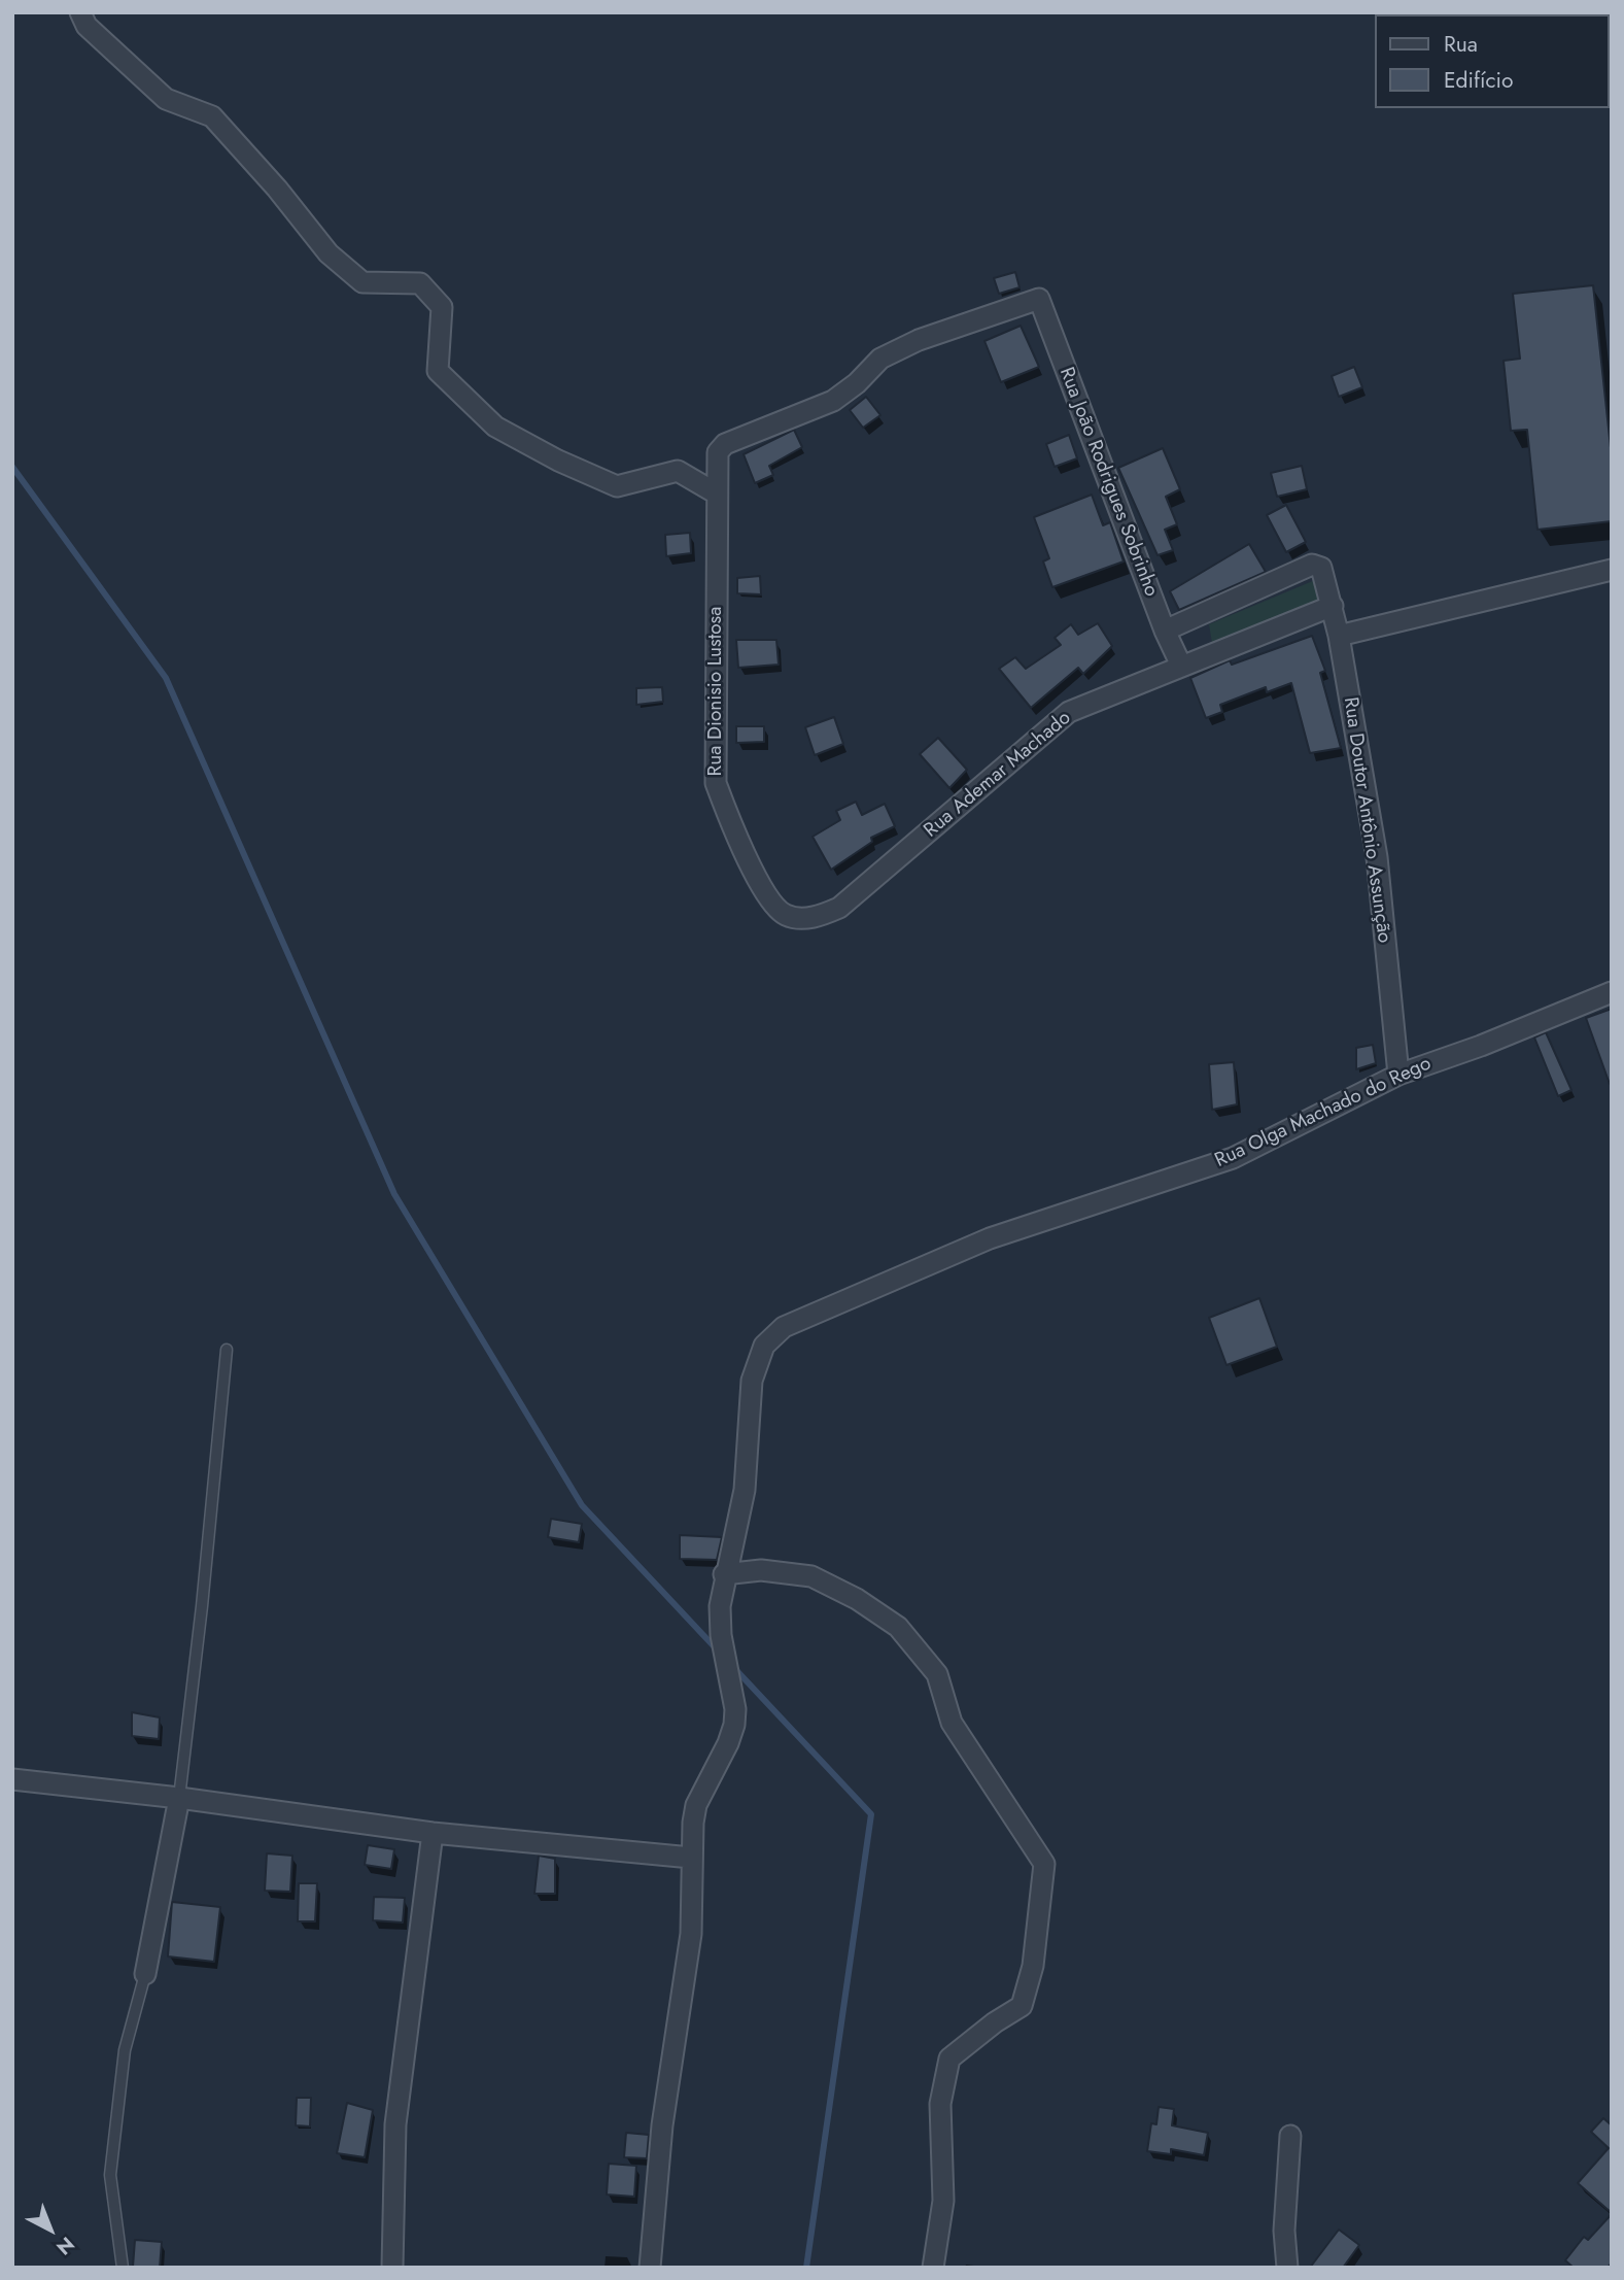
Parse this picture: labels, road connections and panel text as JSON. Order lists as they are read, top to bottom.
{
  "streets": {
    "street": [
      "Rua João Rodrigues Sobrinho",
      "Rua Dionisio Lustosa",
      "Rua Ademar Machado",
      "Rua Doutor Antônio Assunção",
      "Rua Olga Machado do Rego"
    ]
  },
  "crossings": [
    ["Rua João Rodrigues Sobrinho", "Rua Dionisio Lustosa"],
    ["Rua João Rodrigues Sobrinho", "Rua Ademar Machado"],
    ["Rua João Rodrigues Sobrinho", "Rua Doutor Antônio Assunção"],
    ["Rua Dionisio Lustosa", "Rua Ademar Machado"],
    ["Rua Ademar Machado", "Rua Doutor Antônio Assunção"],
    ["Rua Doutor Antônio Assunção", "Rua Olga Machado do Rego"]
  ],
  "legend": ["Rua", "Edifício"],
  "north": "bottom right"
}
